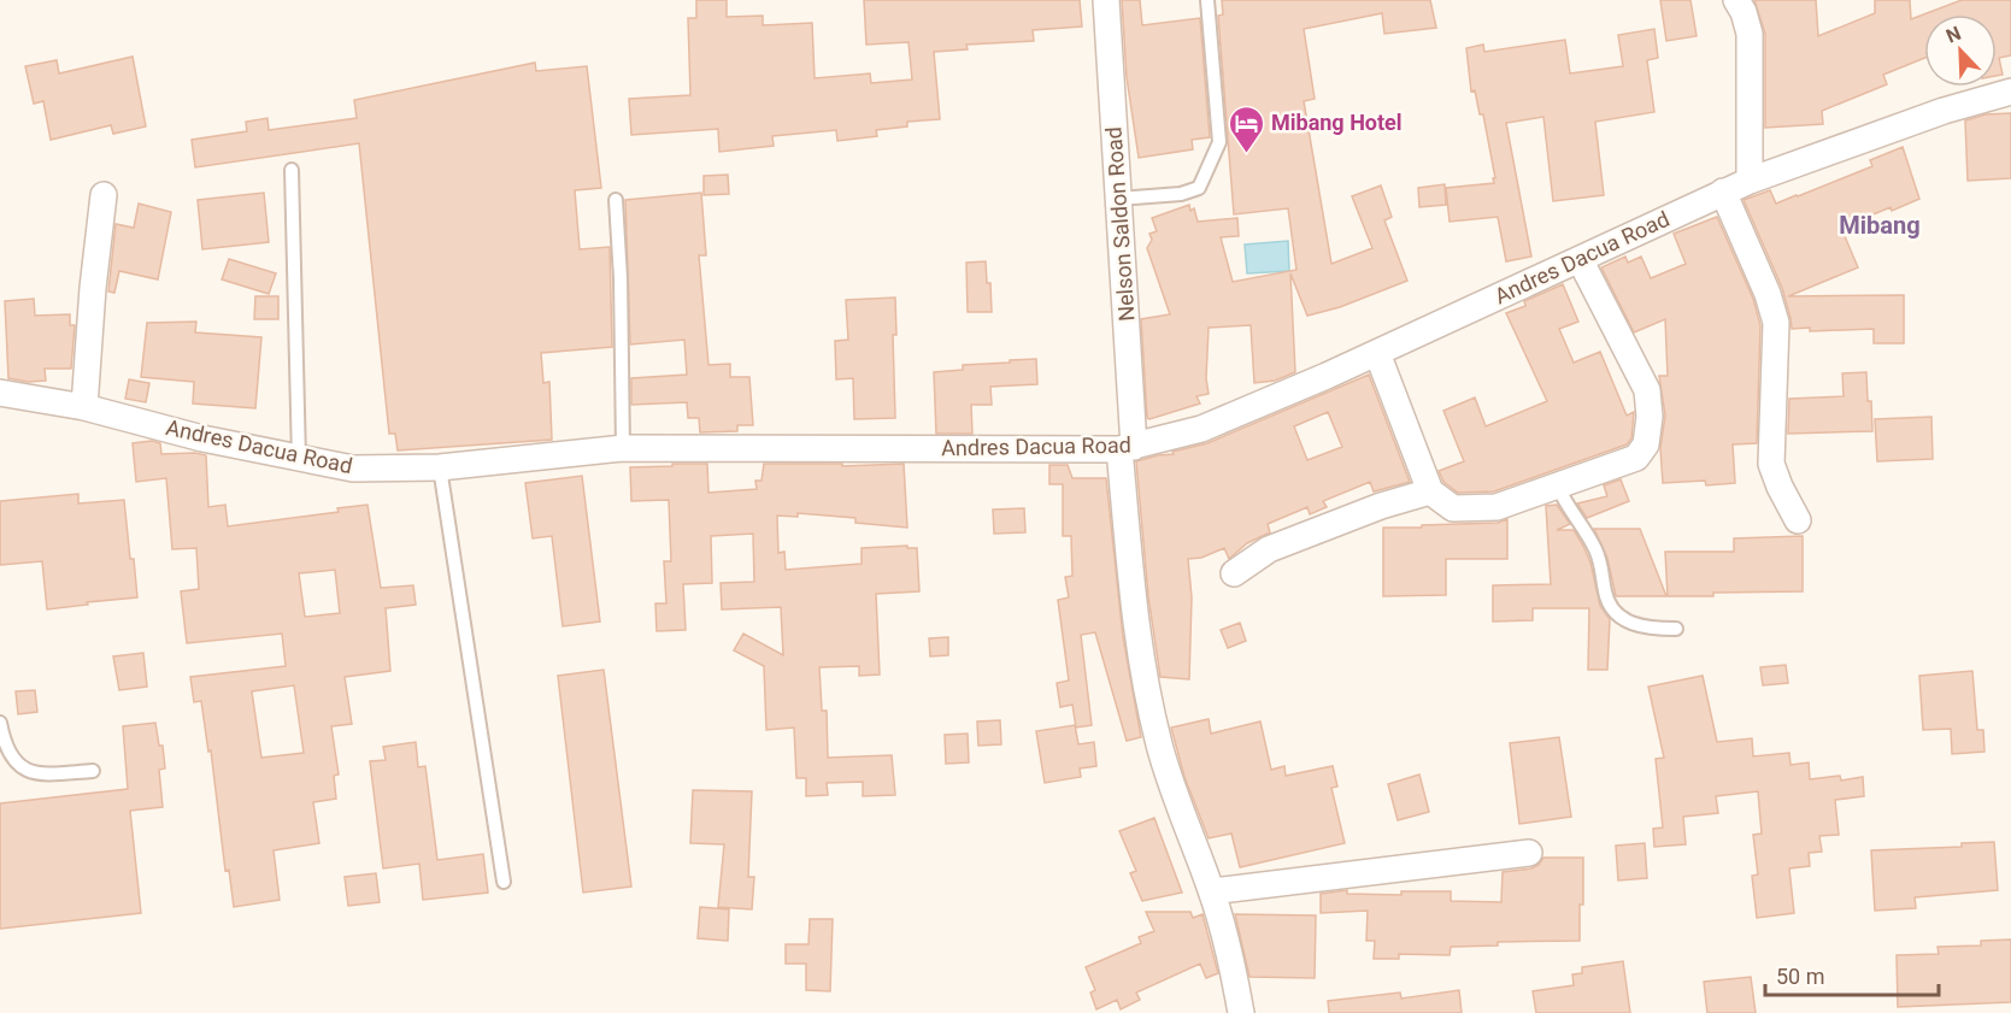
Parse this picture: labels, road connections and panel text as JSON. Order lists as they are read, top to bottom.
{
  "streets": {
    "street": ["Nelson Saldon Road", "Andres Dacua Road"]
  },
  "crossings": [
    ["Nelson Saldon Road", "Andres Dacua Road"]
  ],
  "districts": ["Mibang"],
  "places": {
    "hotel": ["Mibang Hotel"]
  },
  "scale_bar": "50 m",
  "north": "top left"
}
